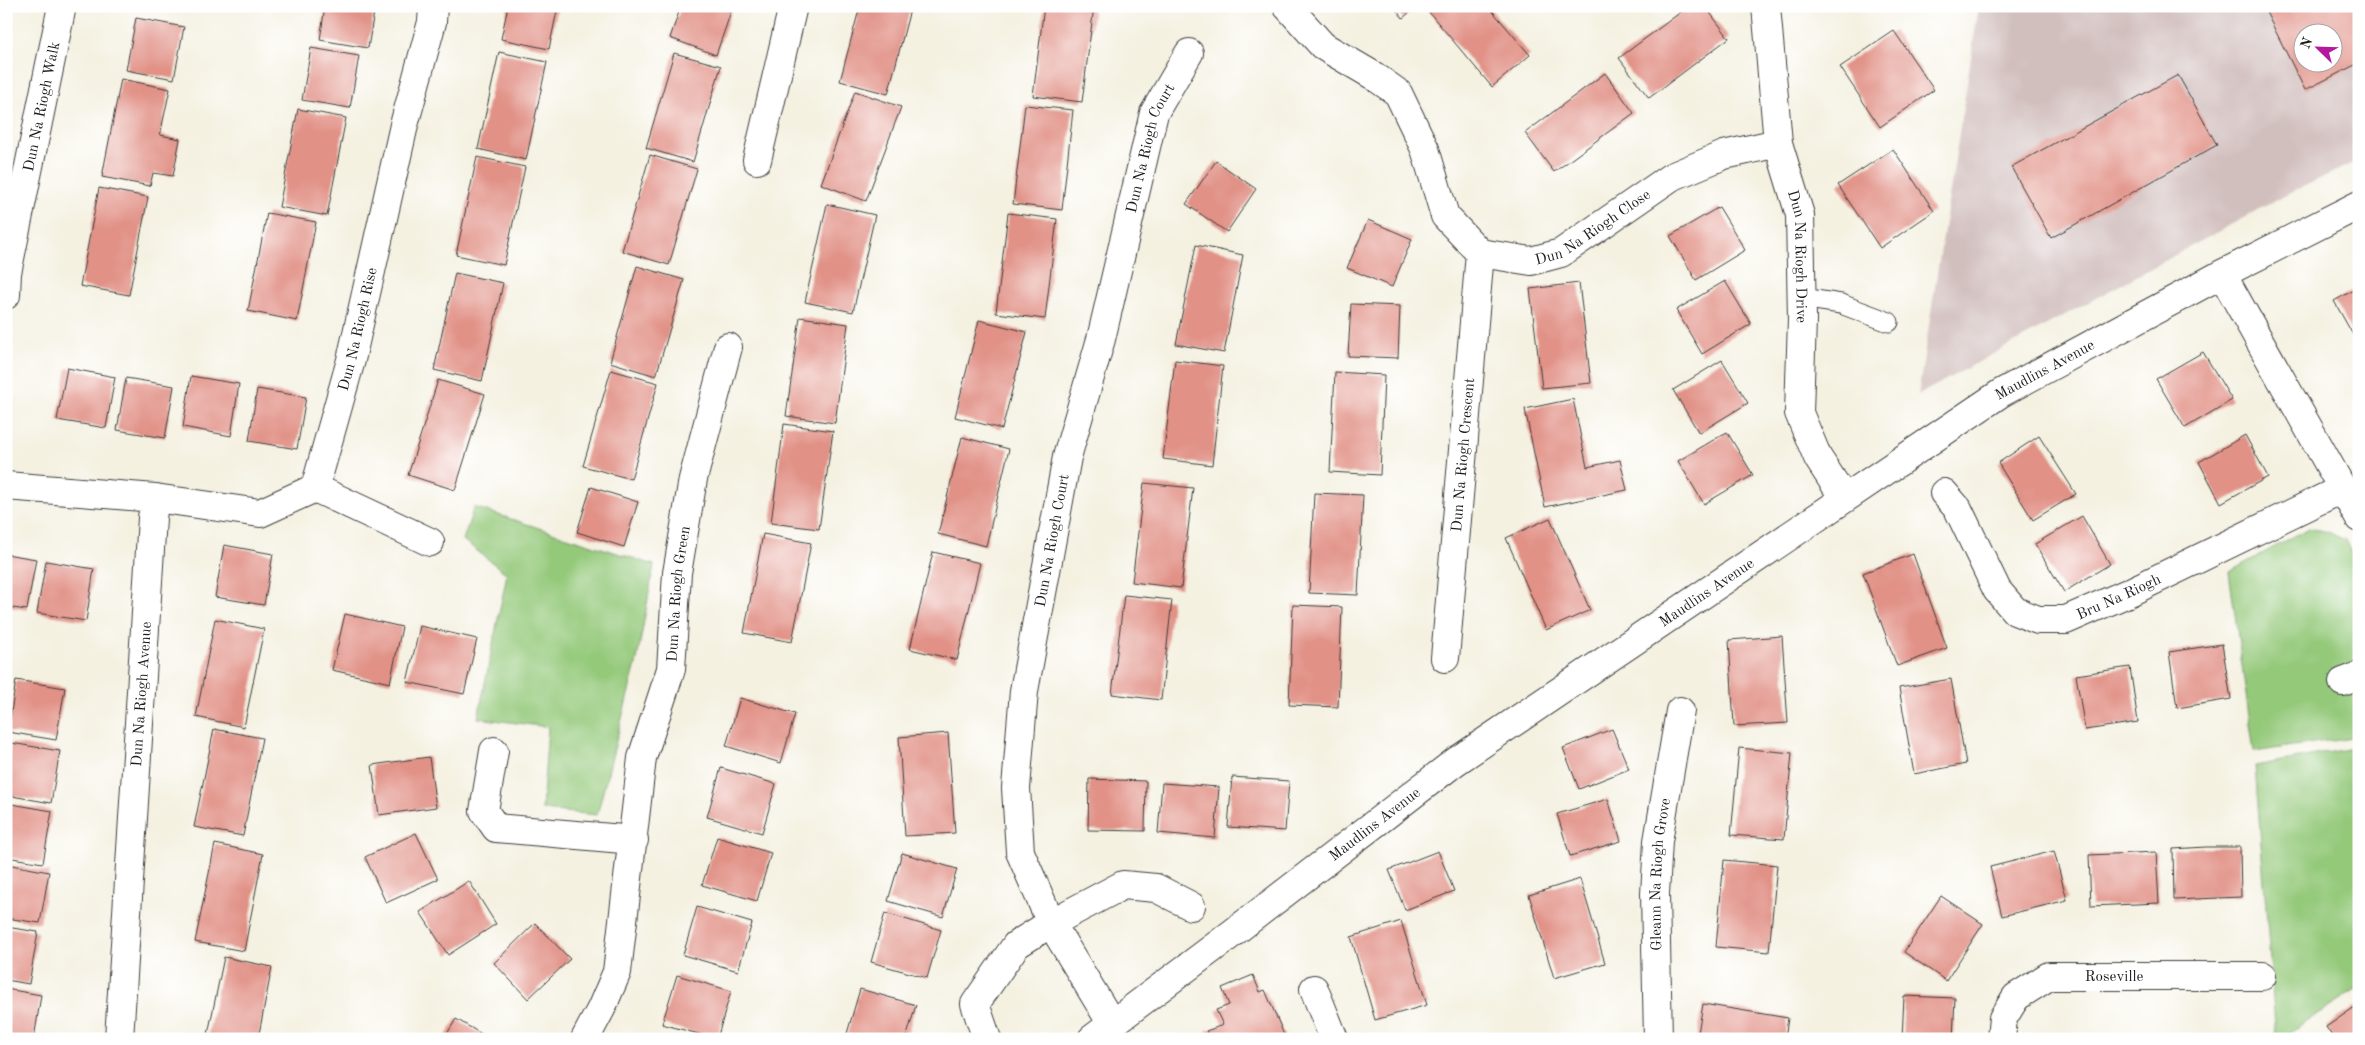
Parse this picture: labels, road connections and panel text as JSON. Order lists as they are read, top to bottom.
{
  "streets": {
    "street": [
      "Dun Na Riogh Walk",
      "Dun Na Riogh Court",
      "Dun Na Riogh Close",
      "Dun Na Riogh Drive",
      "Dun Na Riogh Rise",
      "Maudlins Avenue",
      "Dun Na Riogh Crescent",
      "Dun Na Riogh Green",
      "Bru Na Riogh",
      "Dun Na Riogh Avenue",
      "Gleann Na Riogh Grove",
      "Roseville"
    ]
  },
  "crossings": [
    ["Dun Na Riogh Court", "Maudlins Avenue"],
    ["Dun Na Riogh Close", "Dun Na Riogh Drive"],
    ["Dun Na Riogh Close", "Dun Na Riogh Crescent"],
    ["Dun Na Riogh Drive", "Maudlins Avenue"]
  ],
  "north": "top left"
}
